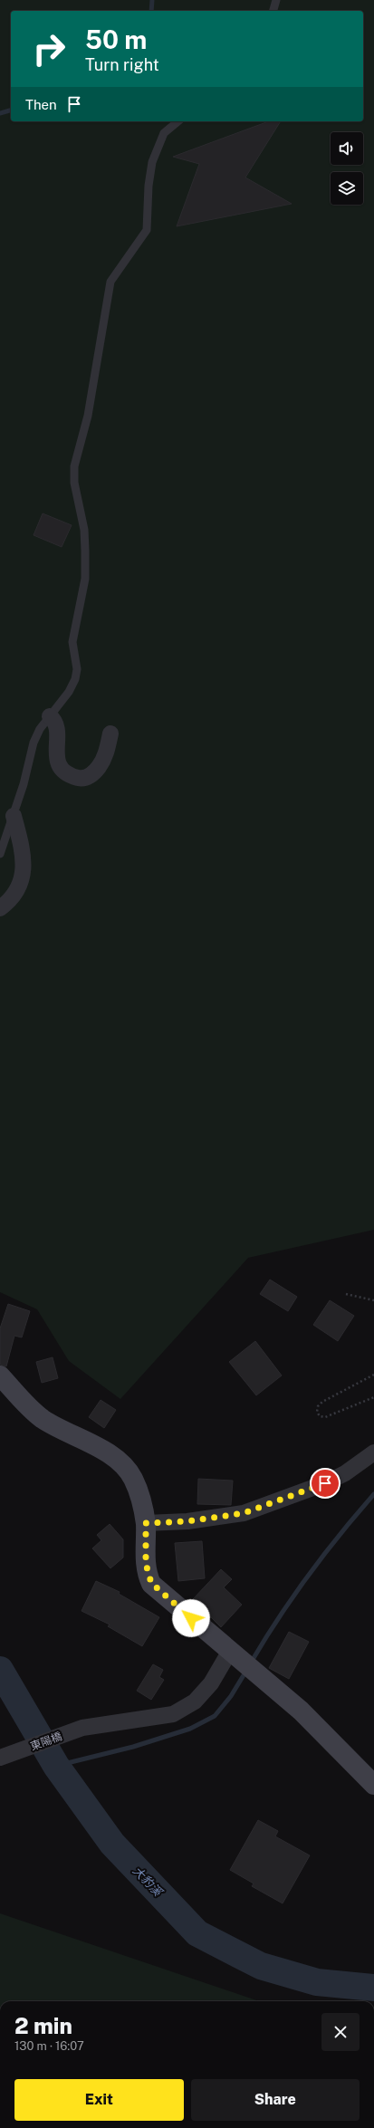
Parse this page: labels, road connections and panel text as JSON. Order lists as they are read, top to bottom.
{
  "streets": {
    "street": ["東陽橋"]
  },
  "water": ["大豹溪"],
  "page": {
    "turn": ["50 m", "Turn right"],
    "then": "Then",
    "heading": ["2 min", "130 m · 16:07"],
    "buttons": ["Exit", "Share"]
  }
}
